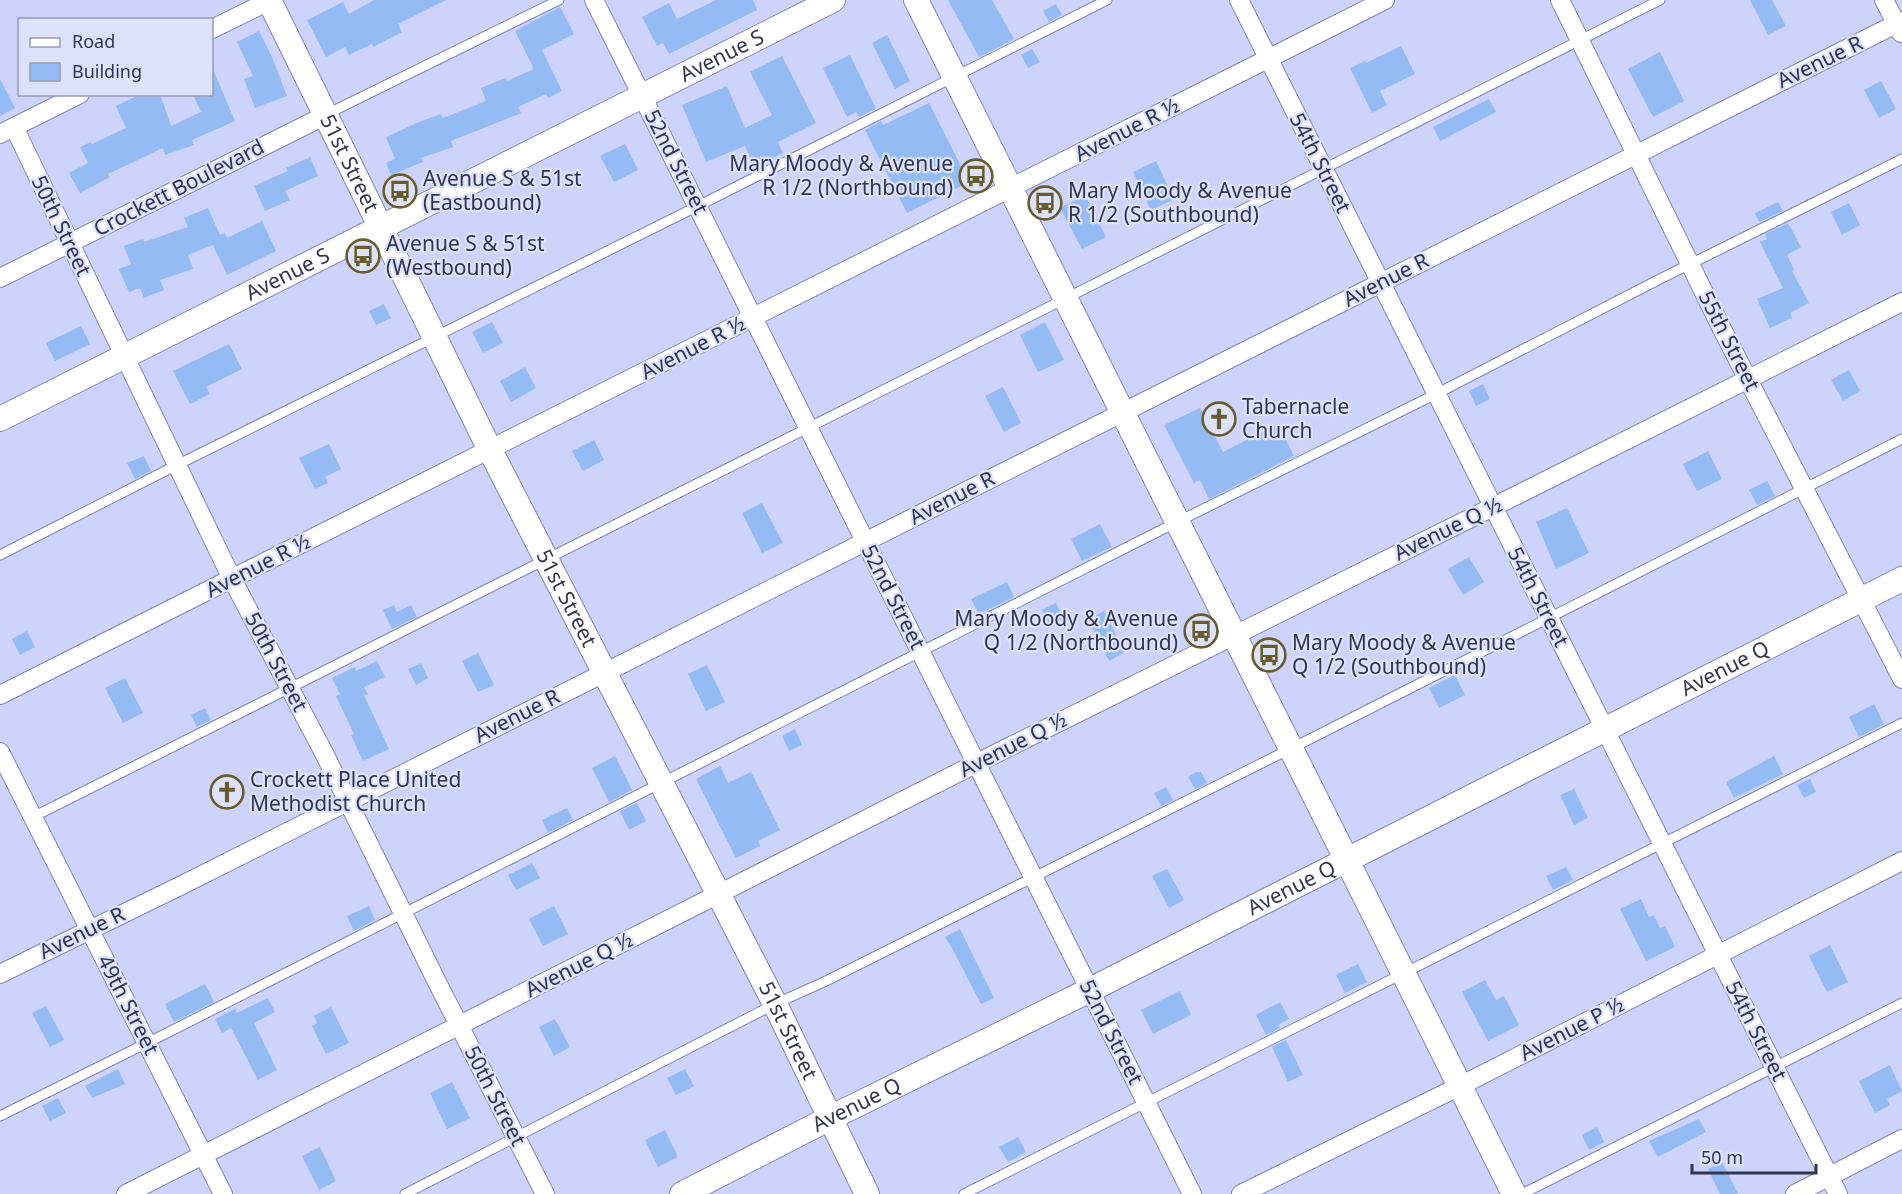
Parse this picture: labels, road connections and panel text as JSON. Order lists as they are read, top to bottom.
{
  "streets": {
    "street": [
      "Avenue S",
      "Avenue R",
      "Avenue R ½",
      "52nd Street",
      "51st Street",
      "54th Street",
      "Crockett Boulevard",
      "50th Street",
      "55th Street",
      "Avenue Q ½",
      "Avenue Q",
      "49th Street",
      "Avenue P ½"
    ]
  },
  "crossings": [
    ["Avenue S", "52nd Street"],
    ["Avenue S", "51st Street"],
    ["Avenue S", "50th Street"],
    ["Avenue R", "52nd Street"],
    ["Avenue R", "51st Street"],
    ["Avenue R", "54th Street"],
    ["Avenue R", "50th Street"],
    ["Avenue R", "55th Street"],
    ["Avenue R", "49th Street"],
    ["Avenue R ½", "52nd Street"],
    ["Avenue R ½", "51st Street"],
    ["Avenue R ½", "54th Street"],
    ["Avenue R ½", "50th Street"],
    ["52nd Street", "Avenue Q ½"],
    ["52nd Street", "Avenue Q"],
    ["51st Street", "Crockett Boulevard"],
    ["51st Street", "Avenue Q ½"],
    ["51st Street", "Avenue Q"],
    ["54th Street", "Avenue Q ½"],
    ["54th Street", "Avenue Q"],
    ["54th Street", "Avenue P ½"],
    ["Crockett Boulevard", "50th Street"],
    ["50th Street", "Avenue Q ½"],
    ["55th Street", "Avenue Q ½"],
    ["55th Street", "Avenue Q"],
    ["Avenue Q ½", "49th Street"]
  ],
  "places": {
    "bus stop": [
      "Mary Moody & Avenue R 1/2 (Northbound)",
      "Avenue S & 51st (Eastbound)",
      "Mary Moody & Avenue R 1/2 (Southbound)",
      "Avenue S & 51st (Westbound)",
      "Mary Moody & Avenue Q 1/2 (Northbound)",
      "Mary Moody & Avenue Q 1/2 (Southbound)"
    ],
    "church": ["Tabernacle Church", "Crockett Place United Methodist Church"]
  },
  "legend": ["Road", "Building"],
  "scale_bar": "50 m"
}
